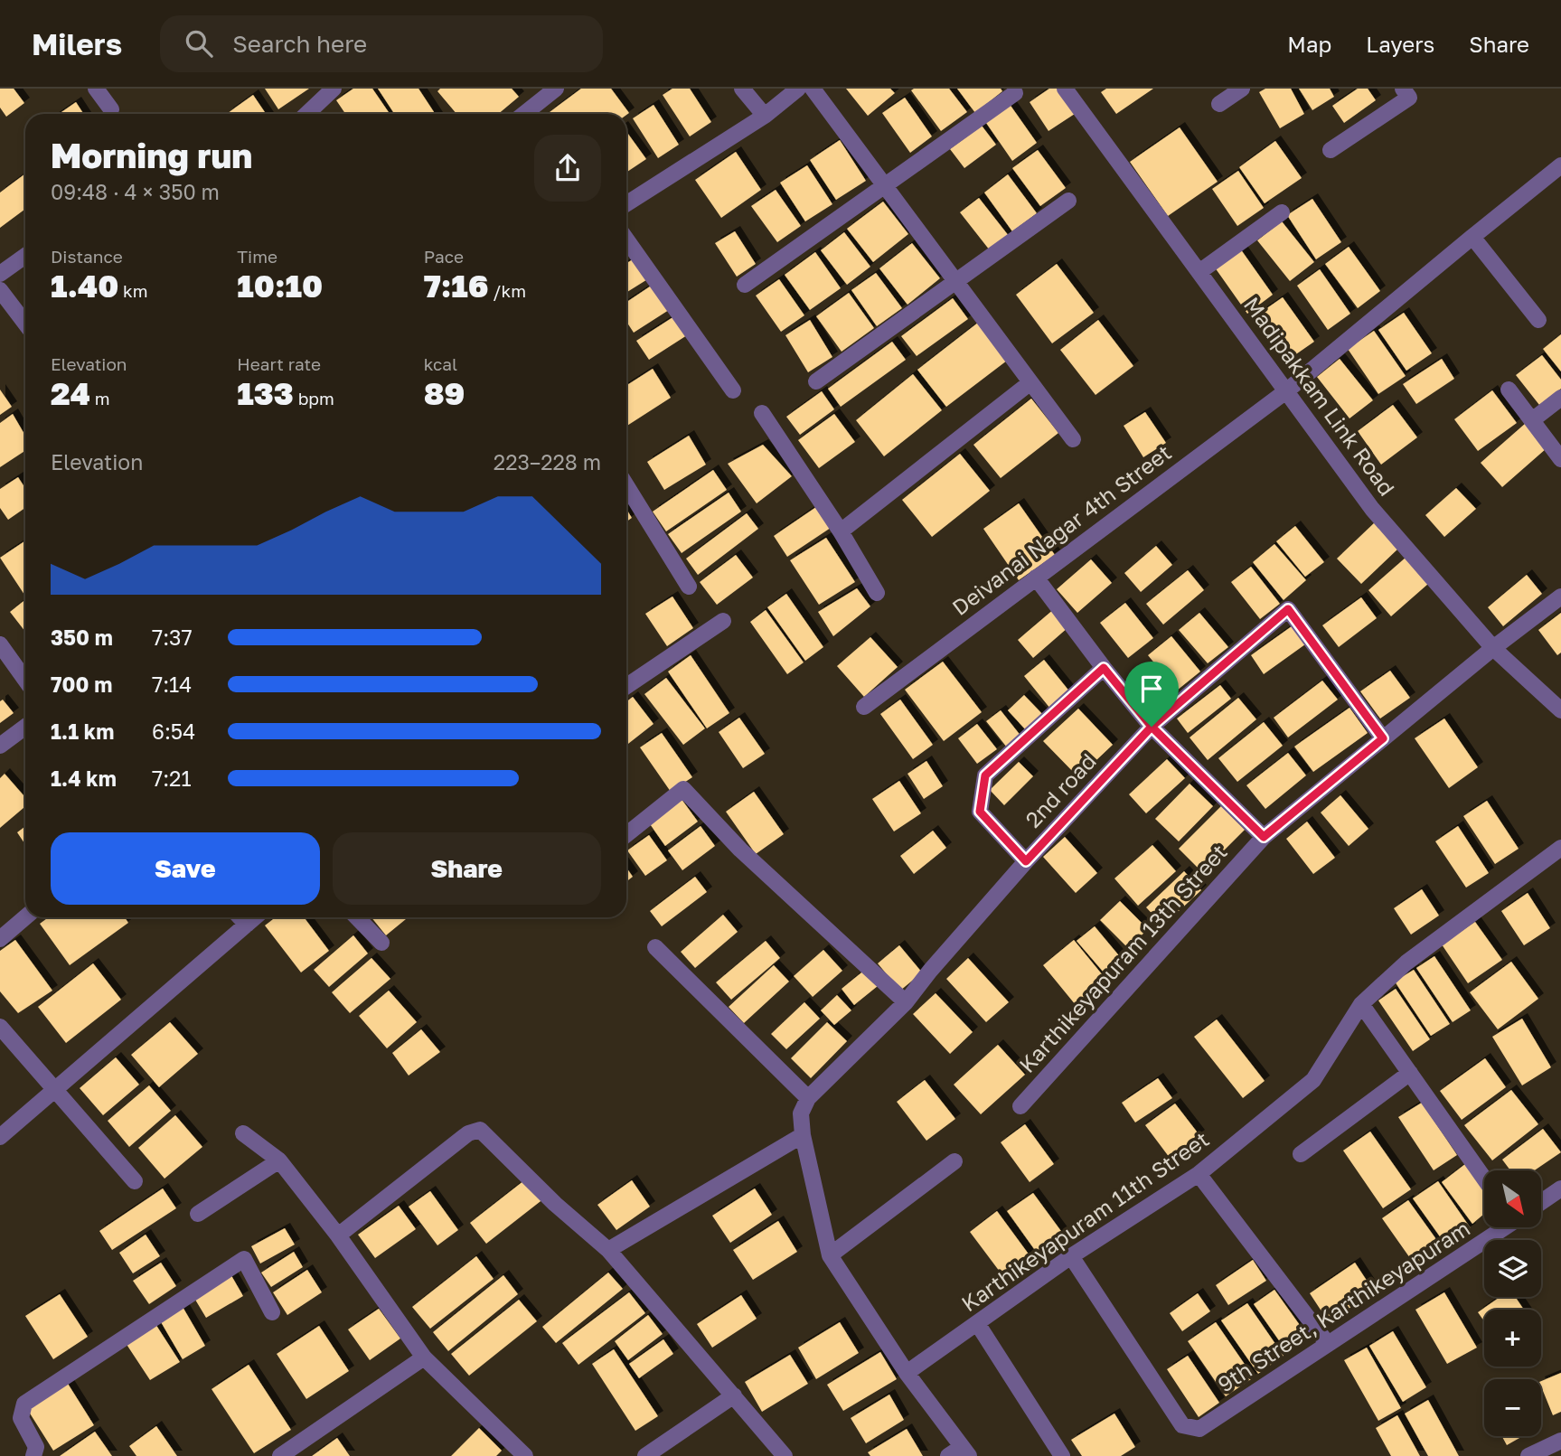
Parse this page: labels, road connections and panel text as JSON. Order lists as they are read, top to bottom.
{
  "streets": {
    "street": [
      "Madipakkam Link Road",
      "Deivanai Nagar 4th Street",
      "2nd road",
      "Karthikeyapuram 13th Street",
      "Karthikeyapuram 11th Street",
      "9th Street, Karthikeyapuram"
    ]
  },
  "crossings": [
    ["Madipakkam Link Road", "Deivanai Nagar 4th Street"],
    ["Madipakkam Link Road", "Karthikeyapuram 13th Street"],
    ["2nd road", "Karthikeyapuram 13th Street"],
    ["Karthikeyapuram 11th Street", "9th Street, Karthikeyapuram"]
  ],
  "north": "bottom right",
  "page": {
    "header": "Milers",
    "search": "Search here",
    "nav": ["Map", "Layers", "Share"],
    "heading": ["Morning run", "09:48 · 4 × 350 m"],
    "stats": [
      ["Distance", "1.40 km"],
      ["Time", "10:10"],
      ["Pace", "7:16 /km"],
      ["Elevation", "24 m"],
      ["Heart rate", "133 bpm"],
      ["kcal", "89"]
    ],
    "chart": ["Elevation", "223–228 m"],
    "list": [
      {
        "name": "350 m",
        "note": "7:37"
      },
      {
        "name": "700 m",
        "note": "7:14"
      },
      {
        "name": "1.1 km",
        "note": "6:54"
      },
      {
        "name": "1.4 km",
        "note": "7:21"
      }
    ],
    "buttons": ["Save", "Share"],
    "map_buttons": ["+", "−"]
  }
}
